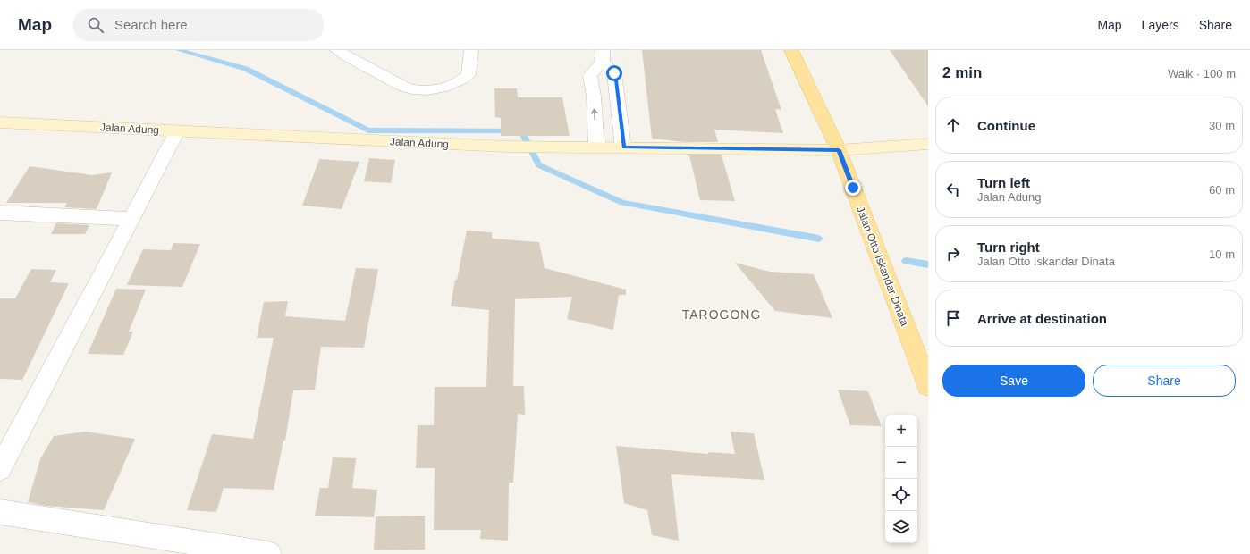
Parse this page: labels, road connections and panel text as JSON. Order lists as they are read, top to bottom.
{
  "streets": {
    "main road": ["Jalan Adung", "Jalan Otto Iskandar Dinata"]
  },
  "crossings": [
    ["Jalan Adung", "Jalan Otto Iskandar Dinata"]
  ],
  "districts": ["TAROGONG"],
  "page": {
    "header": "Map",
    "search": "Search here",
    "nav": ["Map", "Layers", "Share"],
    "heading": ["2 min", "Walk · 100 m"],
    "list": [
      ["Continue", "30 m"],
      ["Turn left", "Jalan Adung", "60 m"],
      ["Turn right", "Jalan Otto Iskandar Dinata", "10 m"],
      "Arrive at destination"
    ],
    "buttons": ["Save", "Share"],
    "map_buttons": ["+", "−"]
  }
}
